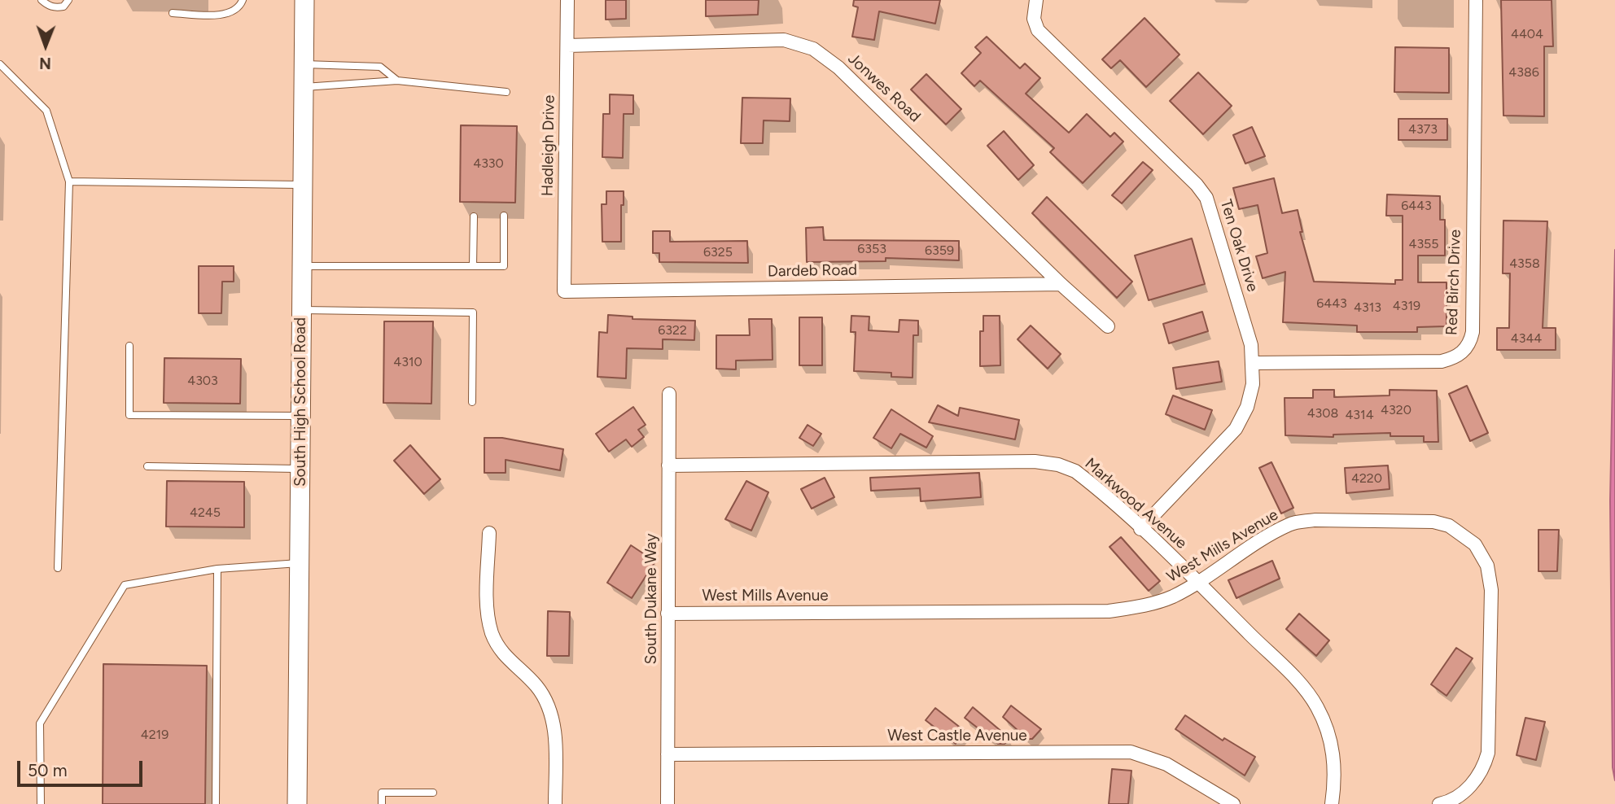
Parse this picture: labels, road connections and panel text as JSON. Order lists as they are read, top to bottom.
{
  "streets": {
    "street": [
      "Jonwes Road",
      "Hadleigh Drive",
      "Ten Oak Drive",
      "Dardeb Road",
      "Red Birch Drive",
      "South High School Road",
      "Markwood Avenue",
      "West Mills Avenue",
      "South Dukane Way",
      "West Castle Avenue"
    ]
  },
  "crossings": [
    ["Jonwes Road", "Hadleigh Drive"],
    ["Jonwes Road", "Dardeb Road"],
    ["Hadleigh Drive", "Dardeb Road"],
    ["Ten Oak Drive", "Red Birch Drive"],
    ["Ten Oak Drive", "Markwood Avenue"],
    ["Markwood Avenue", "West Mills Avenue"],
    ["Markwood Avenue", "South Dukane Way"],
    ["West Mills Avenue", "South Dukane Way"],
    ["South Dukane Way", "West Castle Avenue"]
  ],
  "house_numbers": [
    "4404",
    "4386",
    "4373",
    "4330",
    "6443",
    "4355",
    "6353",
    "6359",
    "6325",
    "4358",
    "6443",
    "4319",
    "4313",
    "6322",
    "4344",
    "4310",
    "4303",
    "4320",
    "4308",
    "4314",
    "4220",
    "4245",
    "4219"
  ],
  "scale_bar": "50 m",
  "north": "bottom"
}
